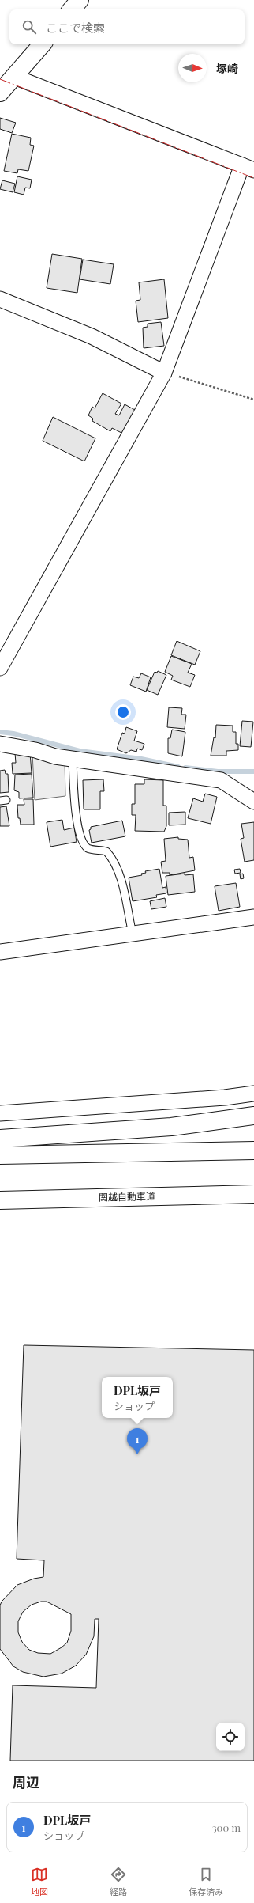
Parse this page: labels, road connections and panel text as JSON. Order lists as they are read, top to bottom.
{
  "streets": {
    "main road": ["関越自動車道"]
  },
  "districts": ["塚崎"],
  "north": "right",
  "page": {
    "search": "ここで検索",
    "popup": ["DPL坂戸", "ショップ"],
    "pins": "1",
    "heading": "周辺",
    "list": [
      {
        "mark": "1",
        "name": "DPL坂戸",
        "note": "ショップ",
        "value": "300 m"
      }
    ],
    "nav": ["地図", "経路", "保存済み"]
  }
}
